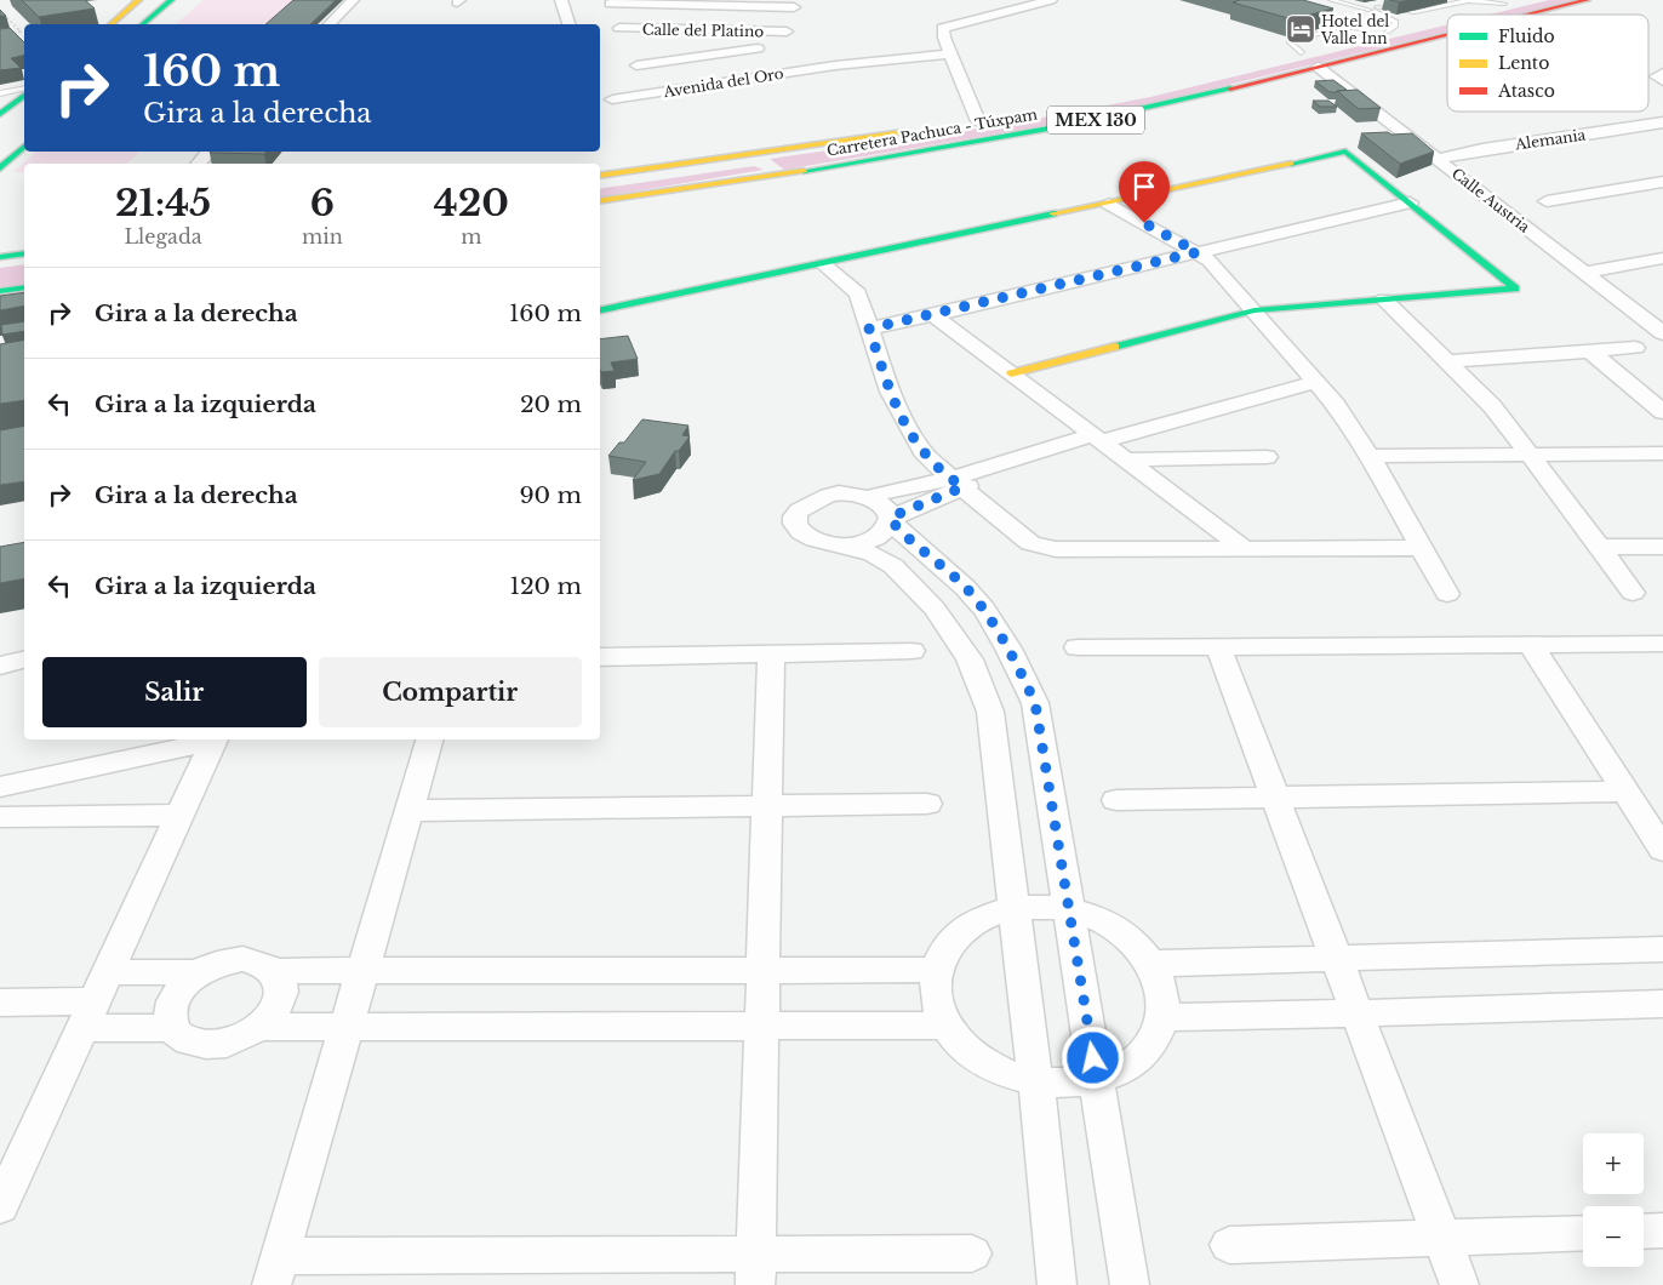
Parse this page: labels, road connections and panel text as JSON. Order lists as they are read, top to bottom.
{
  "streets": {
    "main road": ["MEX 130", "Carretera Pachuca - Túxpam"],
    "street": [
      "Calle del Platino",
      "Avenida del Oro",
      "Alemania",
      "Calle Austria"
    ]
  },
  "crossings": [
    ["Carretera Pachuca - Túxpam", "Calle Austria"],
    ["Alemania", "Calle Austria"]
  ],
  "places": {
    "hotel": ["Hotel del Valle Inn"]
  },
  "legend": ["Fluido", "Lento", "Atasco"],
  "page": {
    "turn": ["160 m", "Gira a la derecha"],
    "eta": [
      "21:45",
      "Llegada",
      "6",
      "min",
      "420",
      "m"
    ],
    "list": [
      {
        "name": "Gira a la derecha",
        "value": "160 m"
      },
      {
        "name": "Gira a la izquierda",
        "value": "20 m"
      },
      {
        "name": "Gira a la derecha",
        "value": "90 m"
      },
      {
        "name": "Gira a la izquierda",
        "value": "120 m"
      }
    ],
    "buttons": ["Salir", "Compartir"],
    "map_buttons": ["+", "−"]
  }
}
